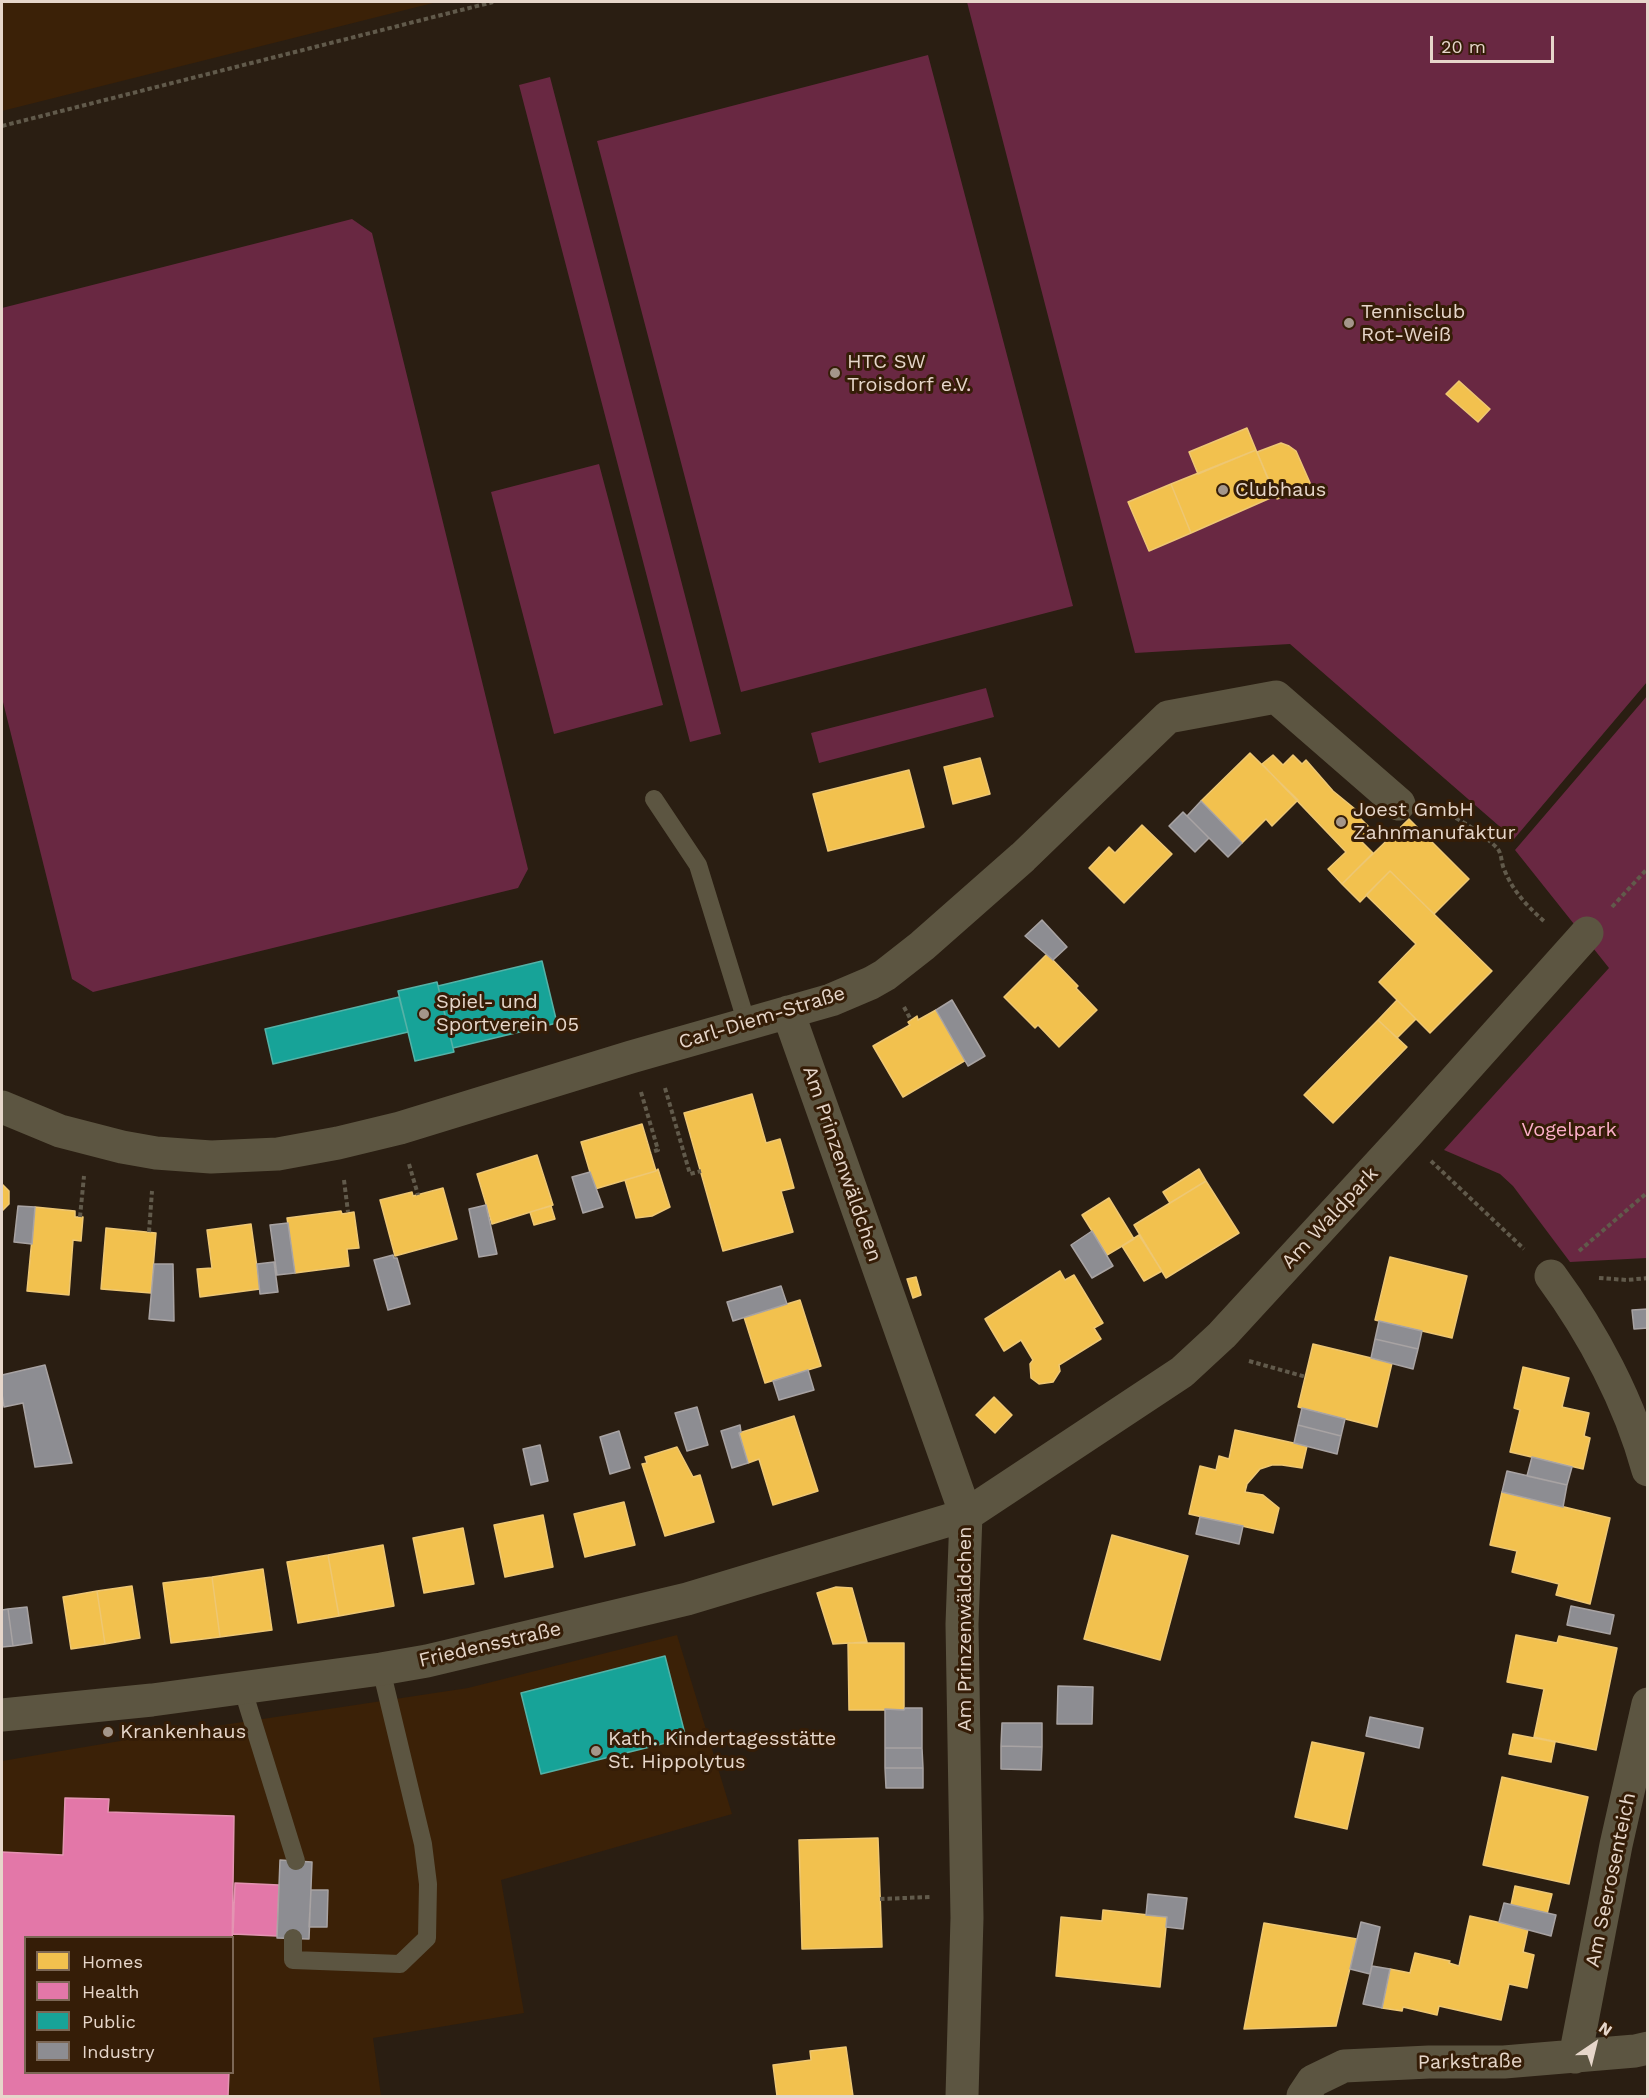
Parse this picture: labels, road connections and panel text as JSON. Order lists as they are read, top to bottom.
{
  "streets": {
    "street": [
      "Carl-Diem-Straße",
      "Am Prinzenwäldchen",
      "Am Waldpark",
      "Friedensstraße",
      "Am Seerosenteich",
      "Parkstraße"
    ]
  },
  "crossings": [
    ["Carl-Diem-Straße", "Am Prinzenwäldchen"],
    ["Am Prinzenwäldchen", "Am Waldpark"],
    ["Am Prinzenwäldchen", "Friedensstraße"],
    ["Am Waldpark", "Friedensstraße"],
    ["Am Seerosenteich", "Parkstraße"]
  ],
  "parks": ["Vogelpark"],
  "places": [
    "Tennisclub Rot-Weiß",
    "HTC SW Troisdorf e.V.",
    "Clubhaus",
    "Joest GmbH Zahnmanufaktur",
    "Spiel- und Sportverein 05",
    "Krankenhaus",
    "Kath. Kindertagesstätte St. Hippolytus"
  ],
  "legend": [
    "Homes",
    "Health",
    "Public",
    "Industry"
  ],
  "scale_bar": "20 m",
  "north": "top right"
}
